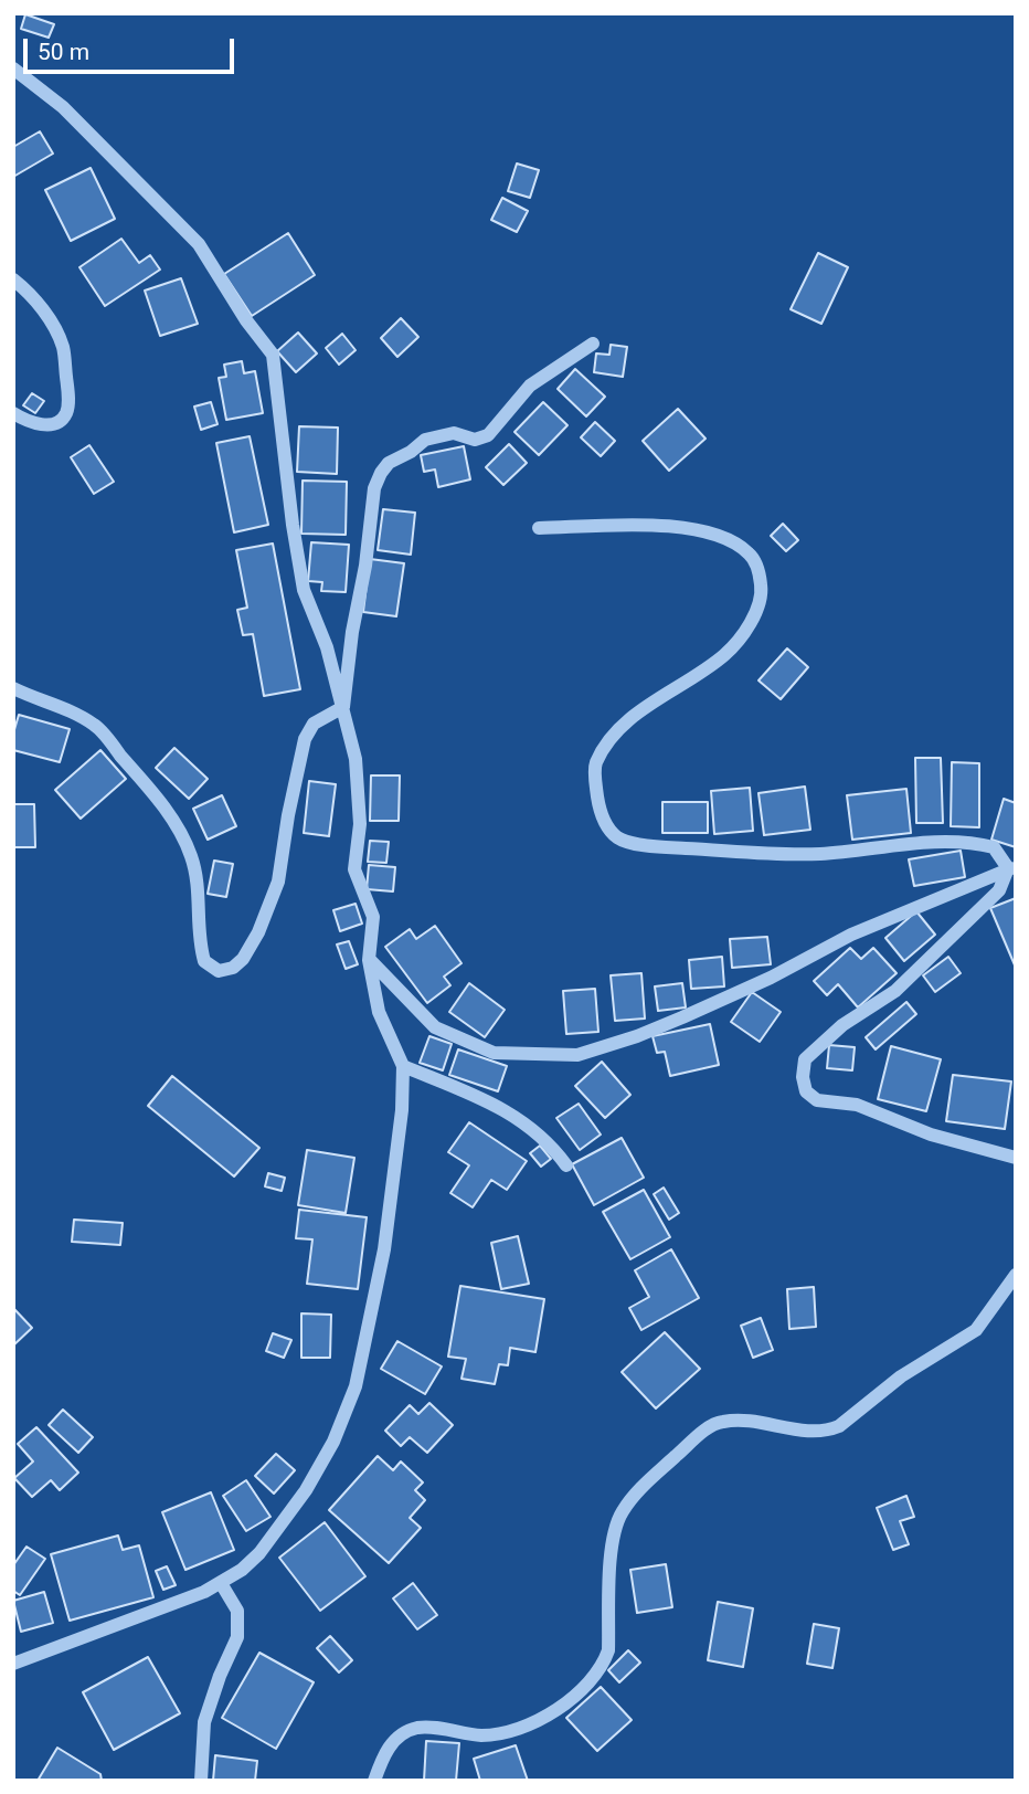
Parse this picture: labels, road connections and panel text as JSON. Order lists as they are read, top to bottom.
{
  "scale_bar": "50 m"
}
